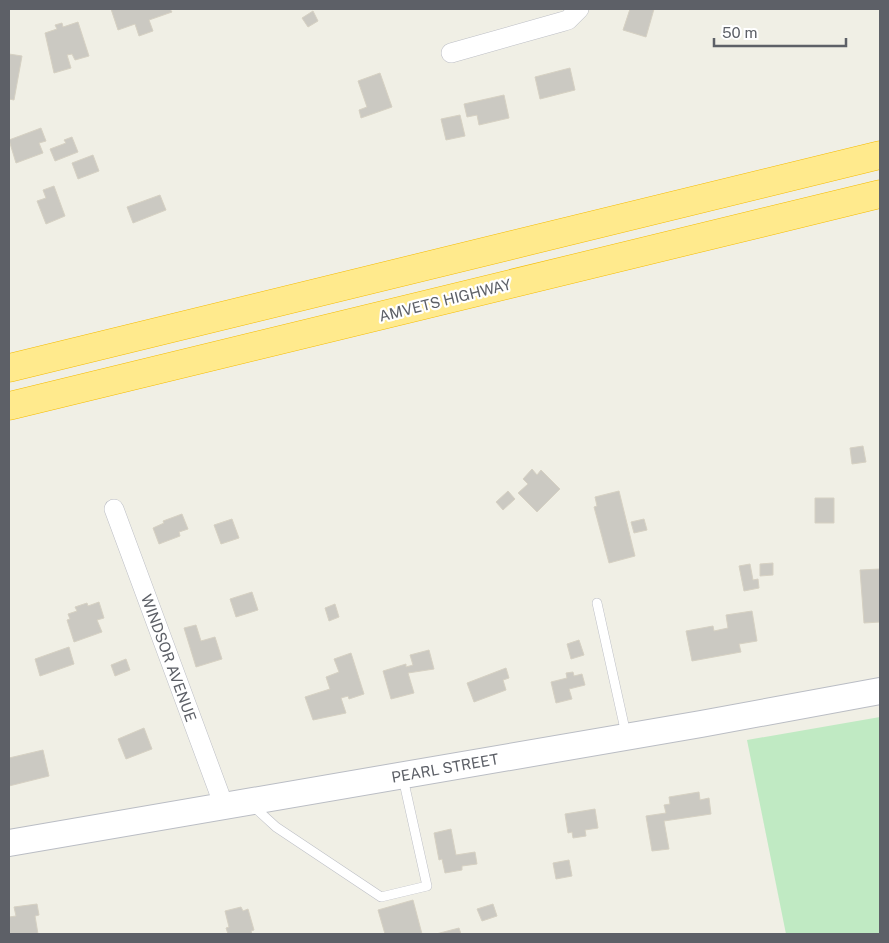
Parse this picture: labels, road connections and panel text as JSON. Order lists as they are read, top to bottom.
{
  "streets": {
    "highway": ["AMVETS HIGHWAY"],
    "street": ["WINDSOR AVENUE", "PEARL STREET"]
  },
  "crossings": [
    ["WINDSOR AVENUE", "PEARL STREET"]
  ],
  "scale_bar": "50 m"
}
